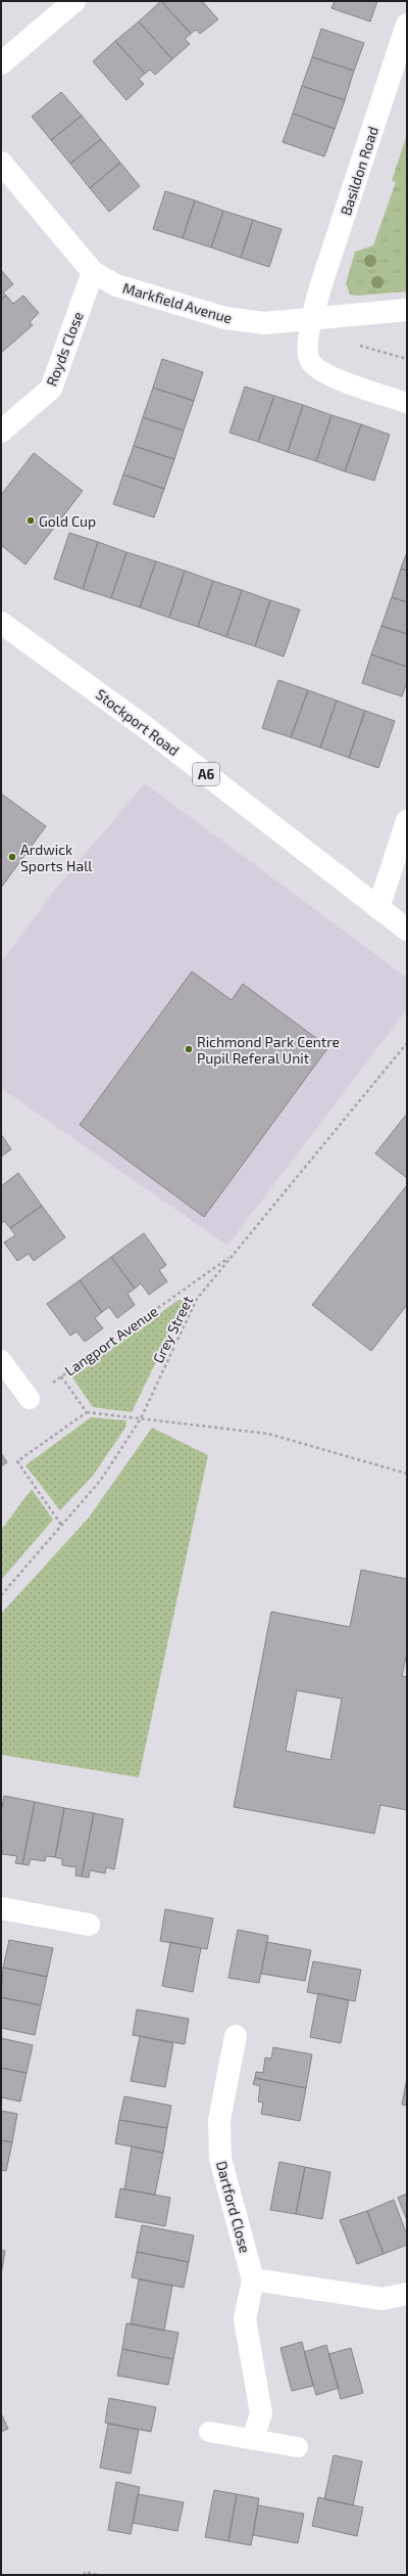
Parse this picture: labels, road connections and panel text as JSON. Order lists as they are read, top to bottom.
{
  "streets": {
    "main road": [
      "Basildon Road",
      "Markfield Avenue",
      "Royds Close",
      "Stockport Road",
      "A6",
      "Dartford Close"
    ],
    "path": ["Grey Street", "Langport Avenue"]
  },
  "crossings": [
    ["Basildon Road", "Markfield Avenue"],
    ["Markfield Avenue", "Royds Close"],
    ["Grey Street", "Langport Avenue"]
  ],
  "places": ["Gold Cup", "Ardwick Sports Hall", "Richmond Park Centre Pupil Referal Unit"]
}
